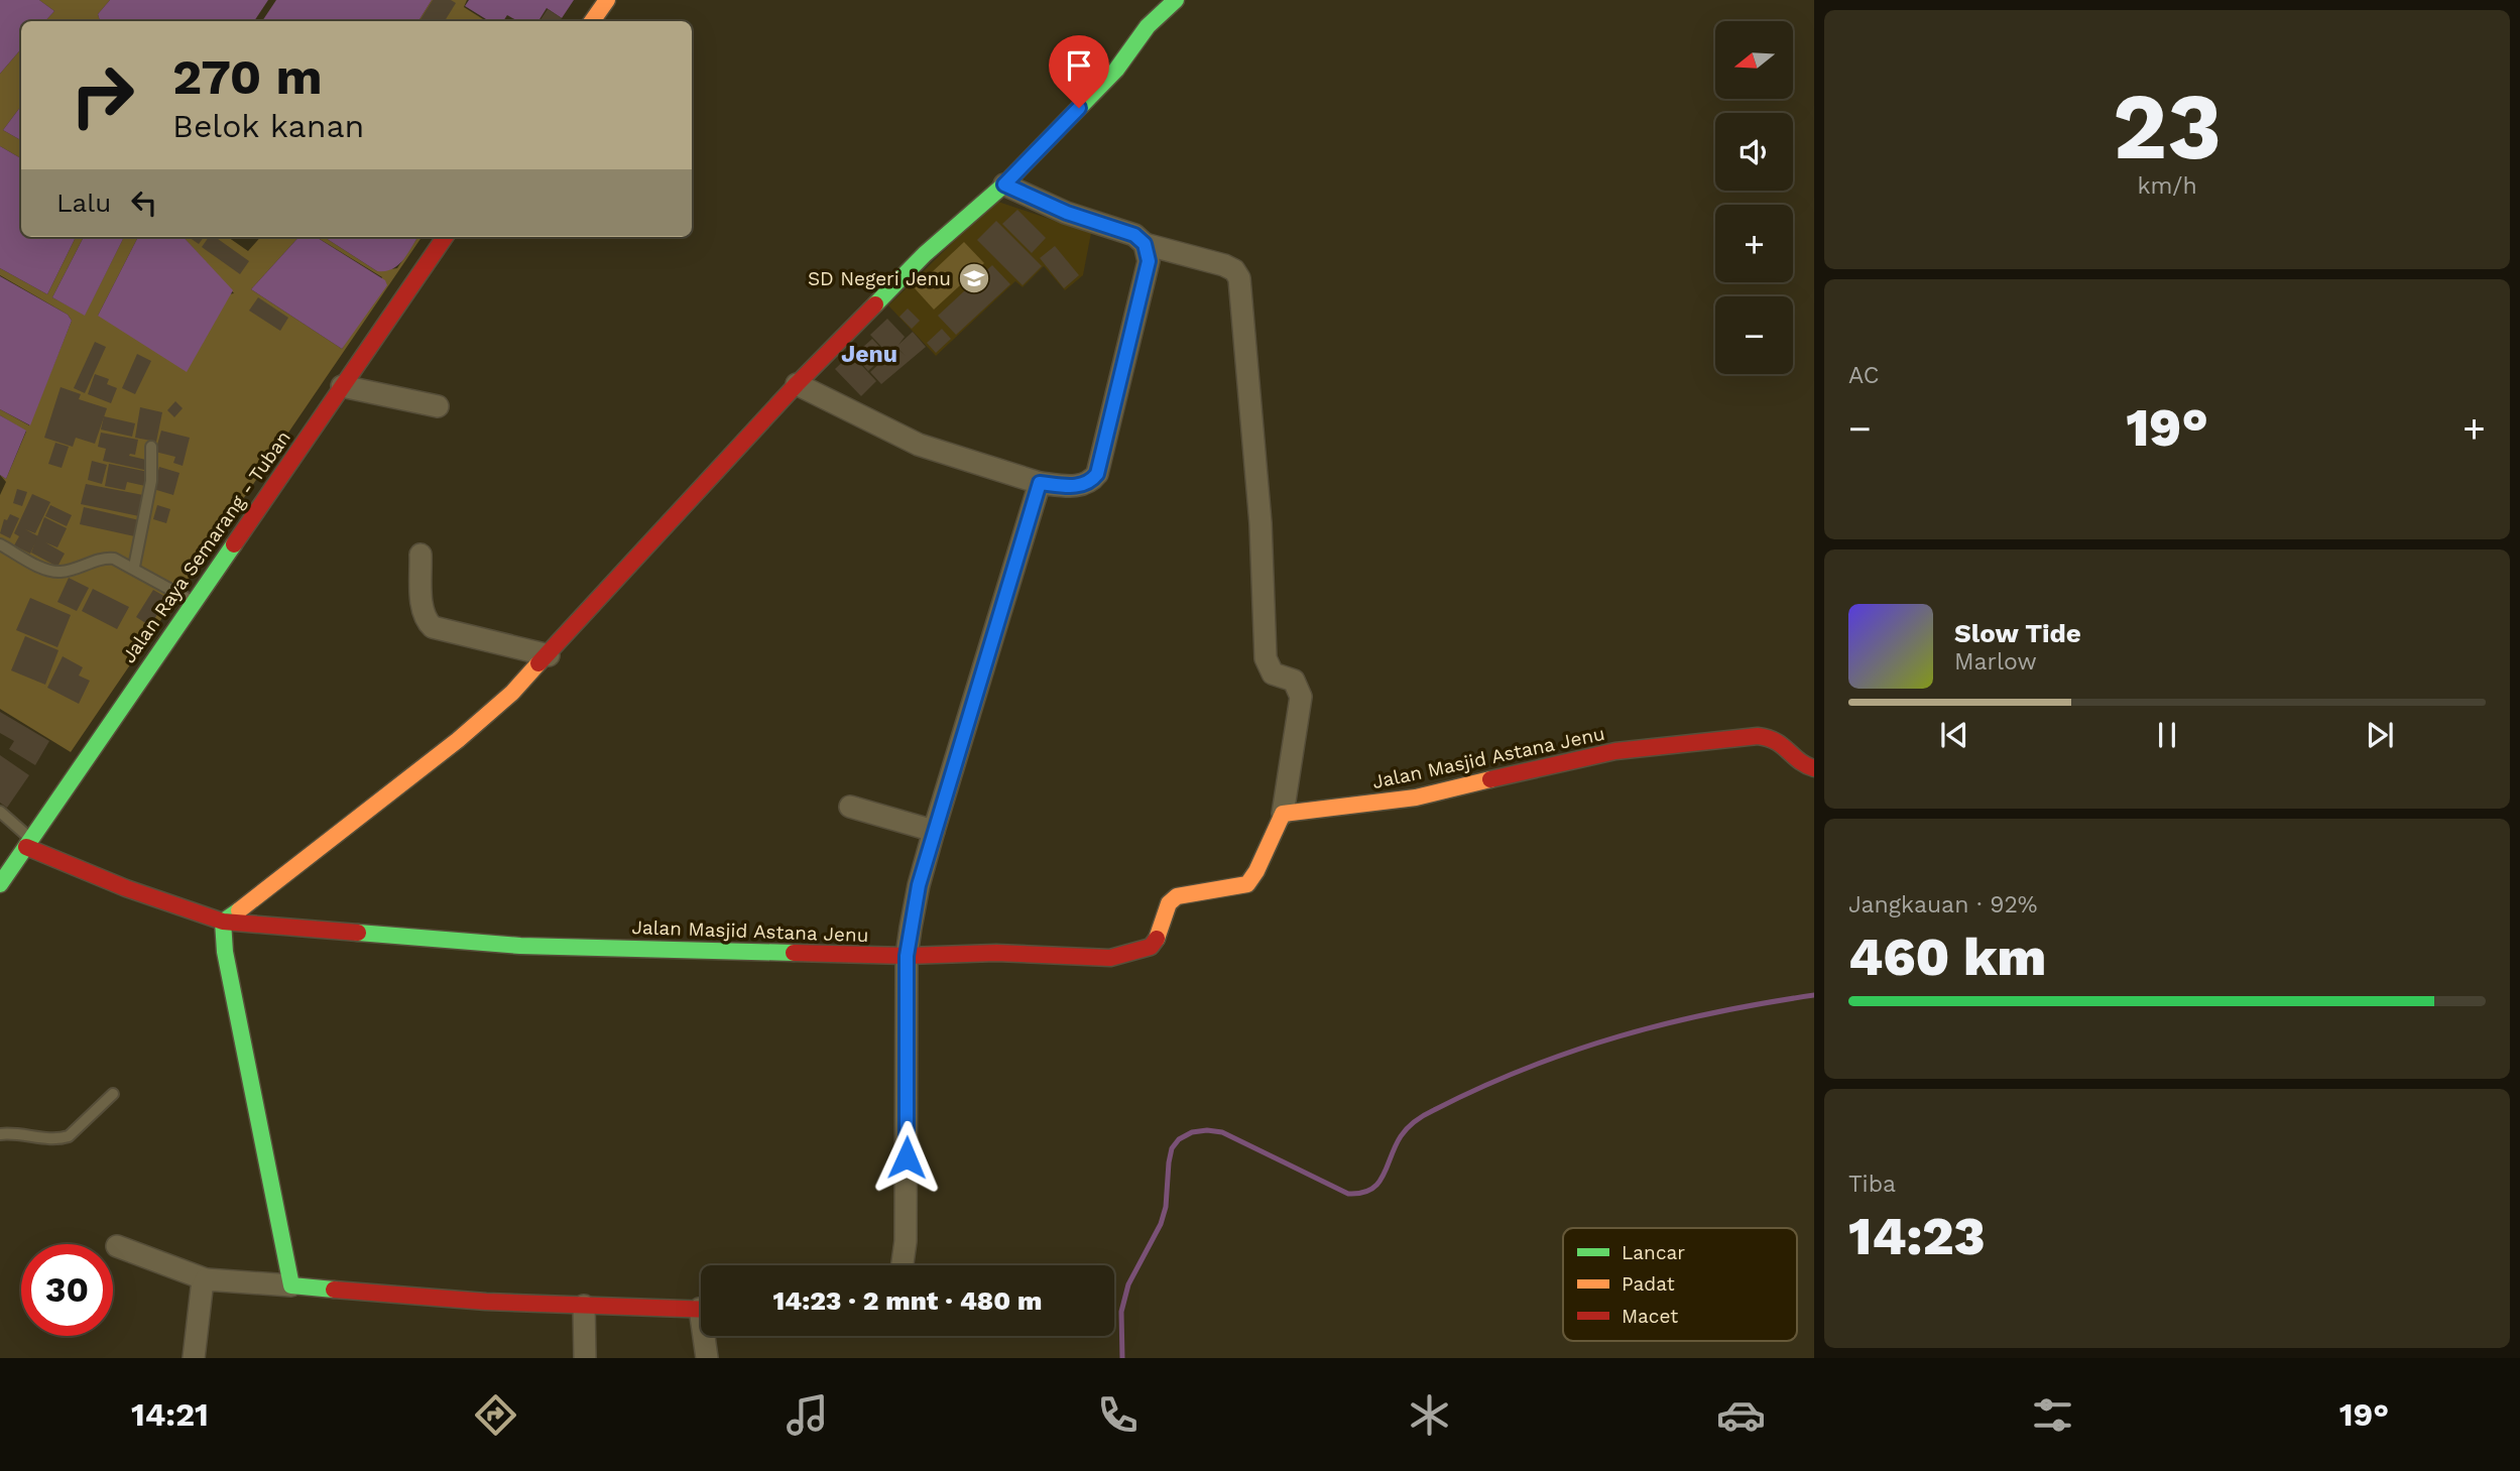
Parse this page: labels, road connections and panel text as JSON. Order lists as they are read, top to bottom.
{
  "streets": {
    "main road": ["Jalan Raya Semarang - Tuban", "Jalan Masjid Astana Jenu"]
  },
  "crossings": [
    ["Jalan Raya Semarang - Tuban", "Jalan Masjid Astana Jenu"]
  ],
  "districts": ["Jenu"],
  "places": {
    "school or university": ["SD Negeri Jenu"]
  },
  "legend": ["Lancar", "Padat", "Macet"],
  "north": "left",
  "page": {
    "tile": [
      ["23", "km/h"],
      "AC",
      ["Jangkauan · 92%", "460 km"],
      ["Tiba", "14:23"]
    ],
    "map_buttons": ["+", "−"],
    "turn": ["270 m", "Belok kanan"],
    "then": "Lalu",
    "heat": ["−", "19°", "+"],
    "song": ["Slow Tide", "Marlow"],
    "limit": "30",
    "trip": "14:23 · 2 mnt · 480 m",
    "tabs": ["14:21", "19°"]
  }
}
